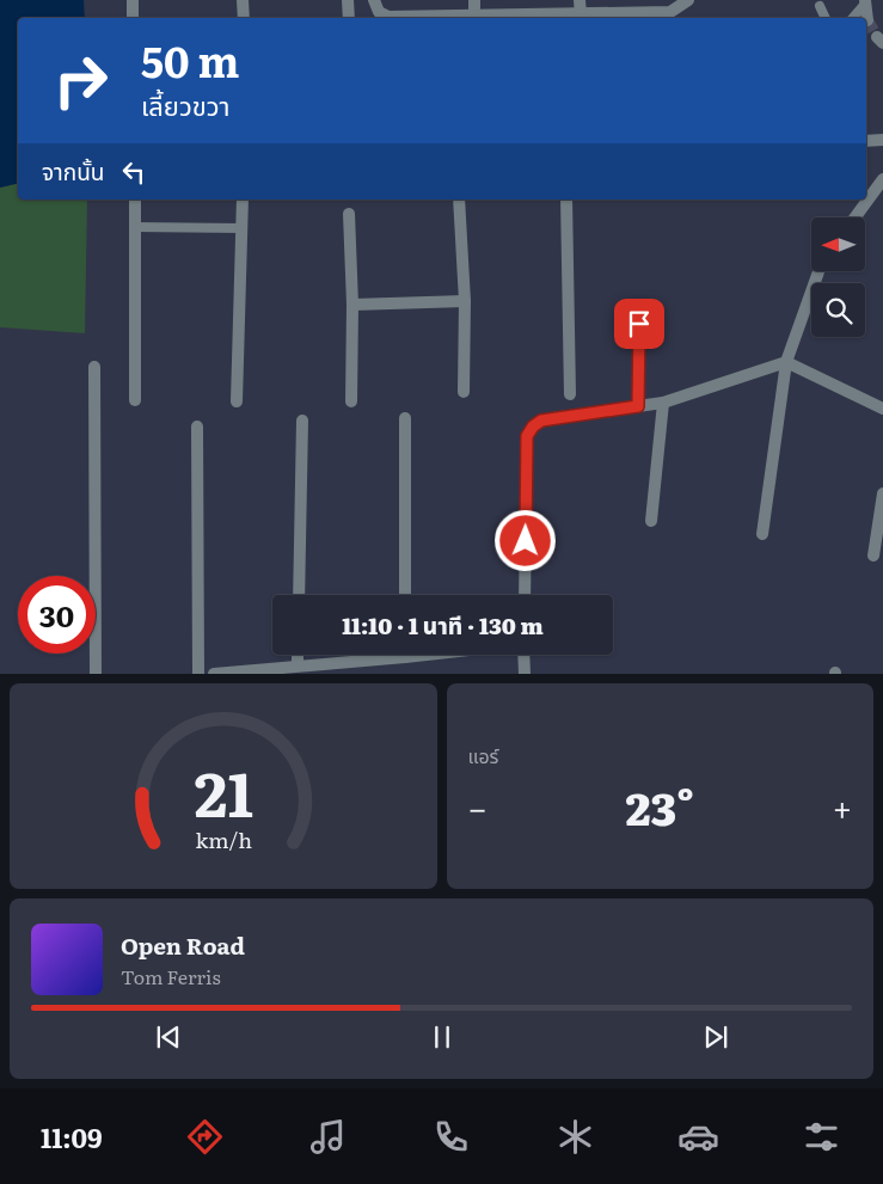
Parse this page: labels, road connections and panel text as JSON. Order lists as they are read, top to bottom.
{
  "north": "left",
  "page": {
    "turn": ["50 m", "เลี้ยวขวา"],
    "then": "จากนั้น",
    "limit": "30",
    "trip": "11:10 · 1 นาที · 130 m",
    "tile": "แอร์",
    "heat": ["−", "23°", "+"],
    "song": ["Open Road", "Tom Ferris"],
    "tabs": "11:09",
    "gauge": ["21", "km/h"]
  }
}
